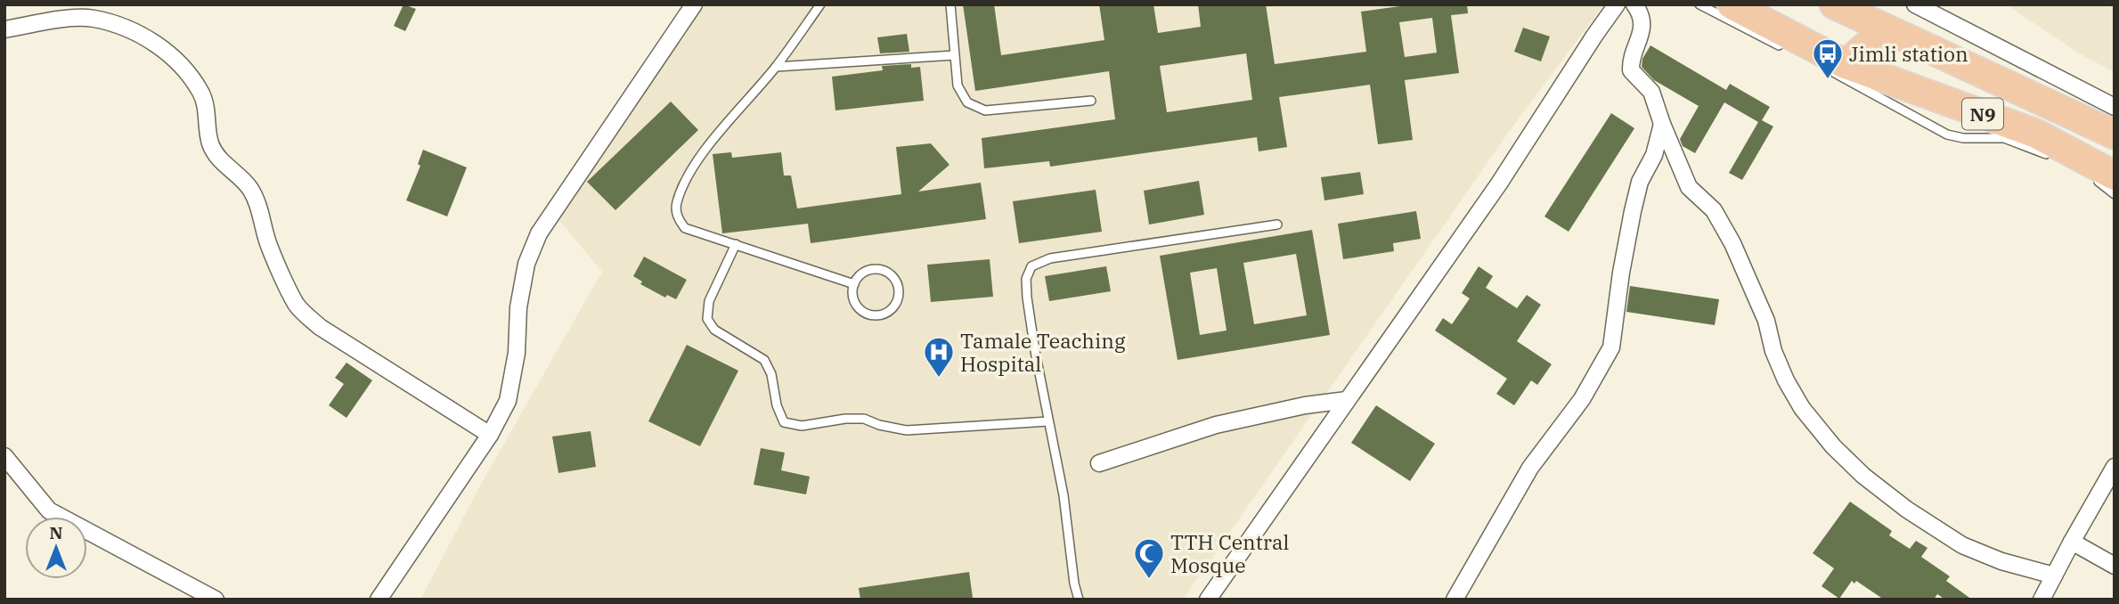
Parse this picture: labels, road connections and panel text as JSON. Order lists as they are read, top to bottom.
{
  "streets": {
    "highway": ["N9"]
  },
  "places": {
    "bus stop": ["Jimli station"],
    "hospital": ["Tamale Teaching Hospital"],
    "mosque": ["TTH Central Mosque"]
  },
  "north": "top"
}
